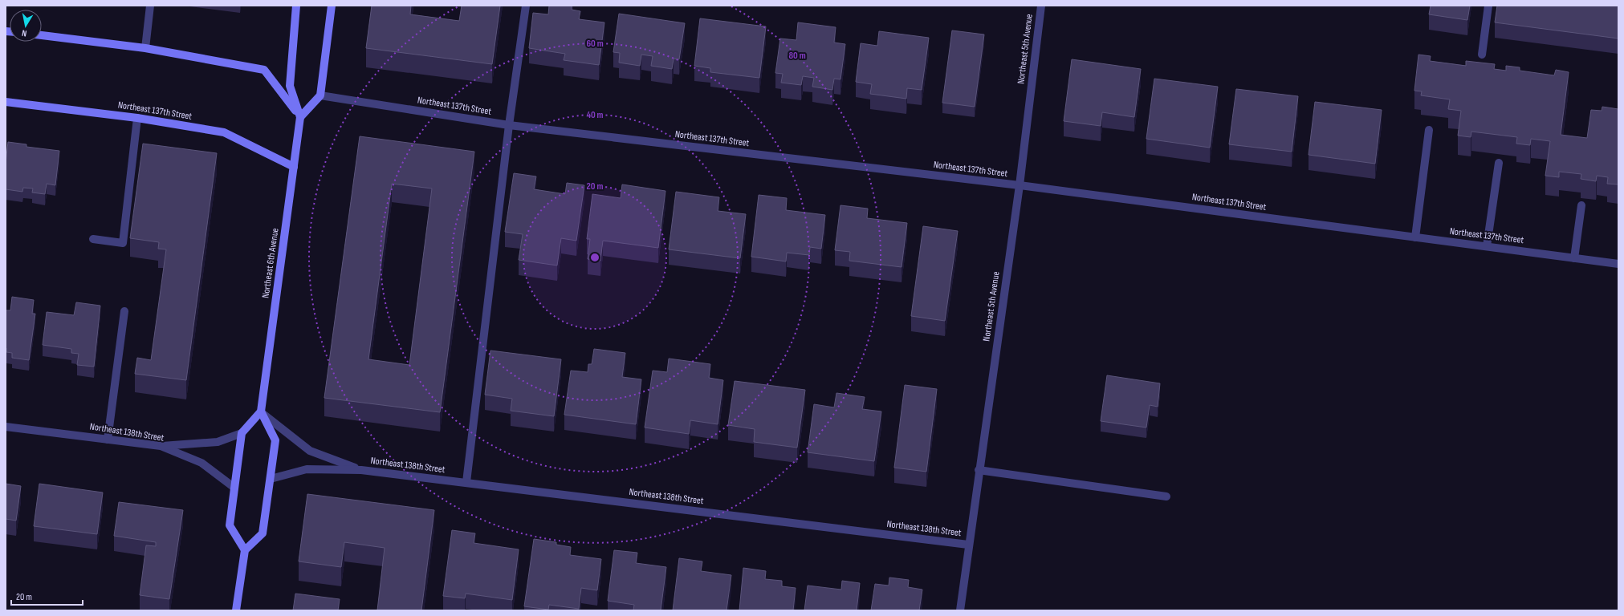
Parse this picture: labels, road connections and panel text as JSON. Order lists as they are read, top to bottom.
{
  "streets": {
    "main road": ["Northeast 137th Street", "Northeast 6th Avenue"],
    "street": ["Northeast 5th Avenue", "Northeast 138th Street"]
  },
  "crossings": [
    ["Northeast 5th Avenue", "Northeast 137th Street"],
    ["Northeast 5th Avenue", "Northeast 138th Street"],
    ["Northeast 137th Street", "Northeast 6th Avenue"],
    ["Northeast 6th Avenue", "Northeast 138th Street"]
  ],
  "scale_bar": "20 m",
  "north": "bottom",
  "rings": [
    "60 m",
    "80 m",
    "40 m",
    "20 m"
  ]
}
